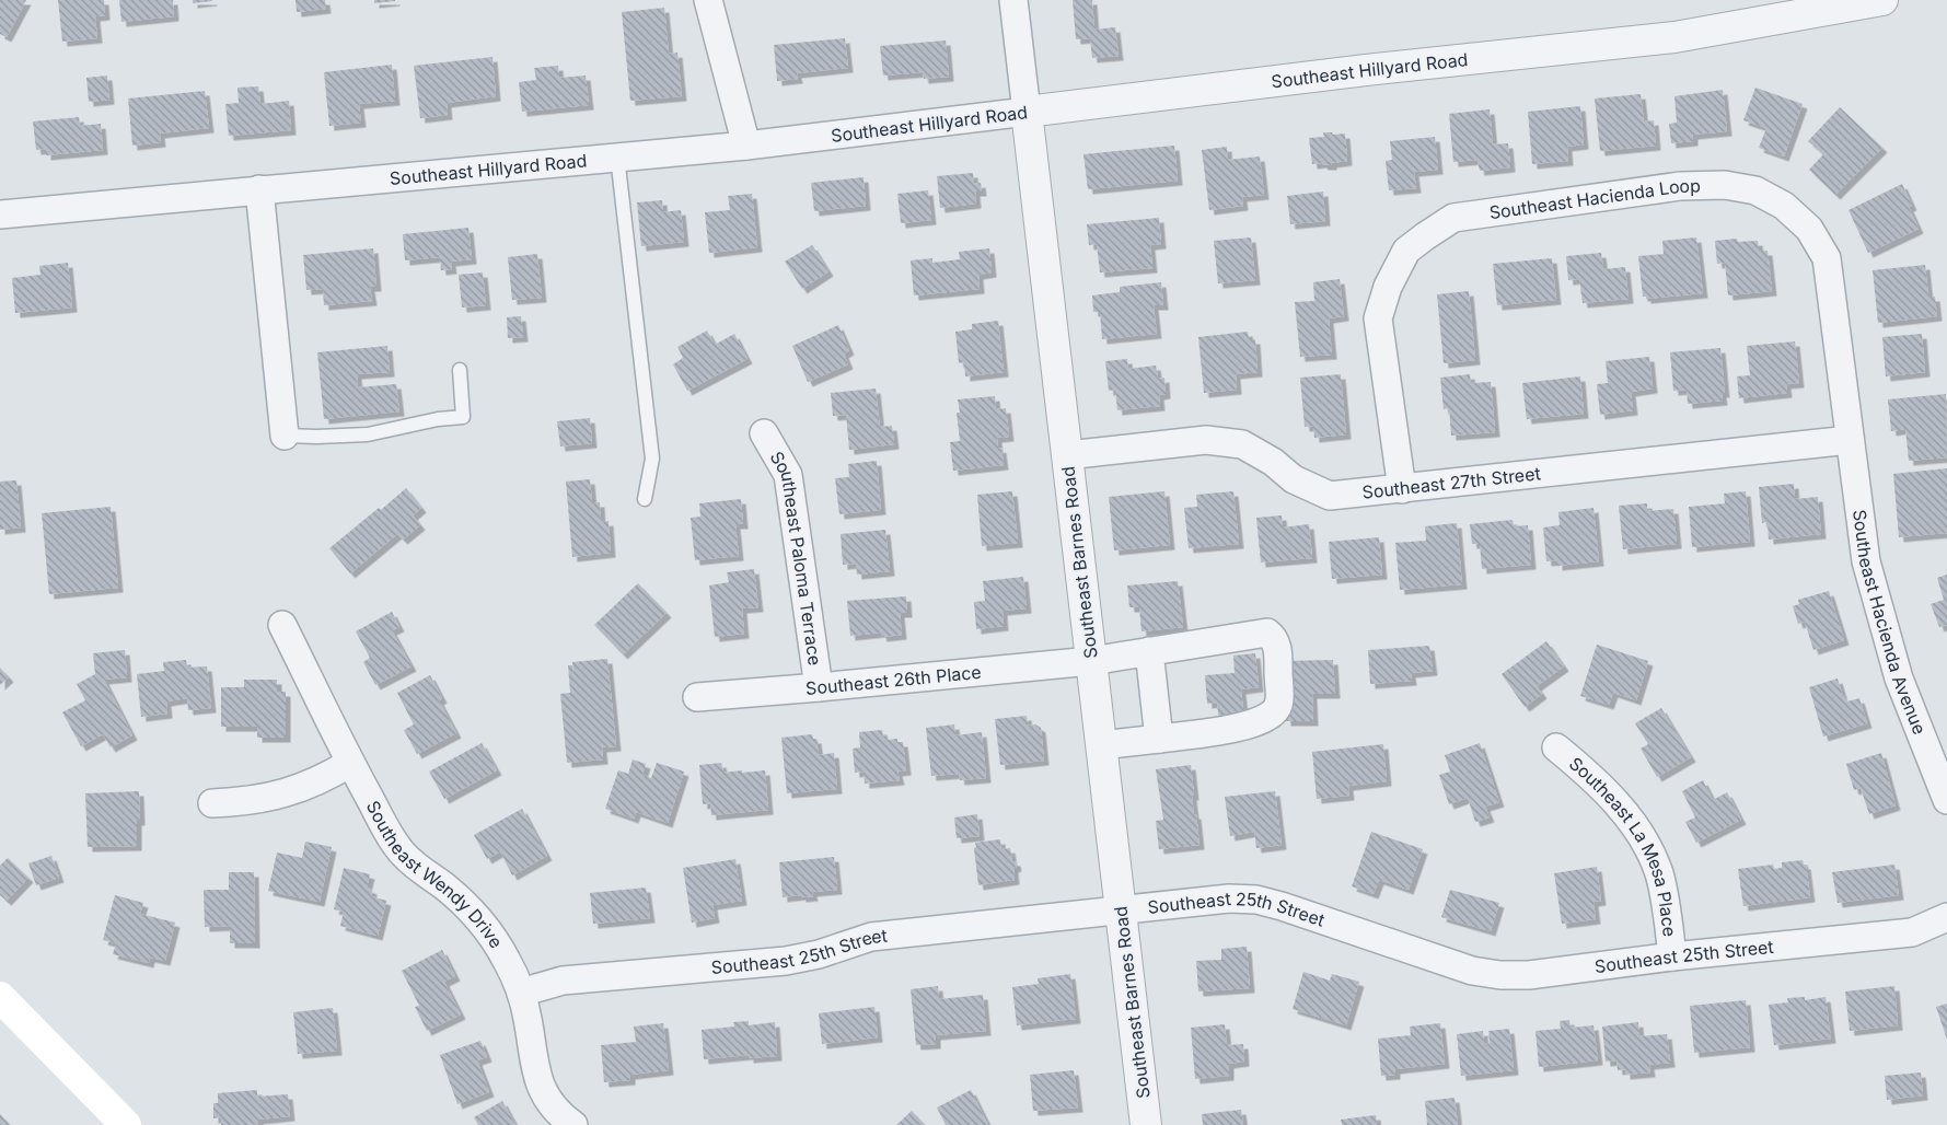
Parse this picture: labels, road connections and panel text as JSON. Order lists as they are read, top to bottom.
{
  "streets": {
    "street": [
      "Southeast Hillyard Road",
      "Southeast Hacienda Loop",
      "Southeast 27th Street",
      "Southeast Paloma Terrace",
      "Southeast Barnes Road",
      "Southeast Hacienda Avenue",
      "Southeast 26th Place",
      "Southeast La Mesa Place",
      "Southeast Wendy Drive",
      "Southeast 25th Street"
    ]
  },
  "crossings": [
    ["Southeast Hillyard Road", "Southeast Barnes Road"],
    ["Southeast Hacienda Loop", "Southeast 27th Street"],
    ["Southeast Hacienda Loop", "Southeast Hacienda Avenue"],
    ["Southeast 27th Street", "Southeast Barnes Road"],
    ["Southeast 27th Street", "Southeast Hacienda Avenue"],
    ["Southeast Paloma Terrace", "Southeast 26th Place"],
    ["Southeast Barnes Road", "Southeast 26th Place"],
    ["Southeast Barnes Road", "Southeast 25th Street"],
    ["Southeast La Mesa Place", "Southeast 25th Street"],
    ["Southeast Wendy Drive", "Southeast 25th Street"]
  ]
}
